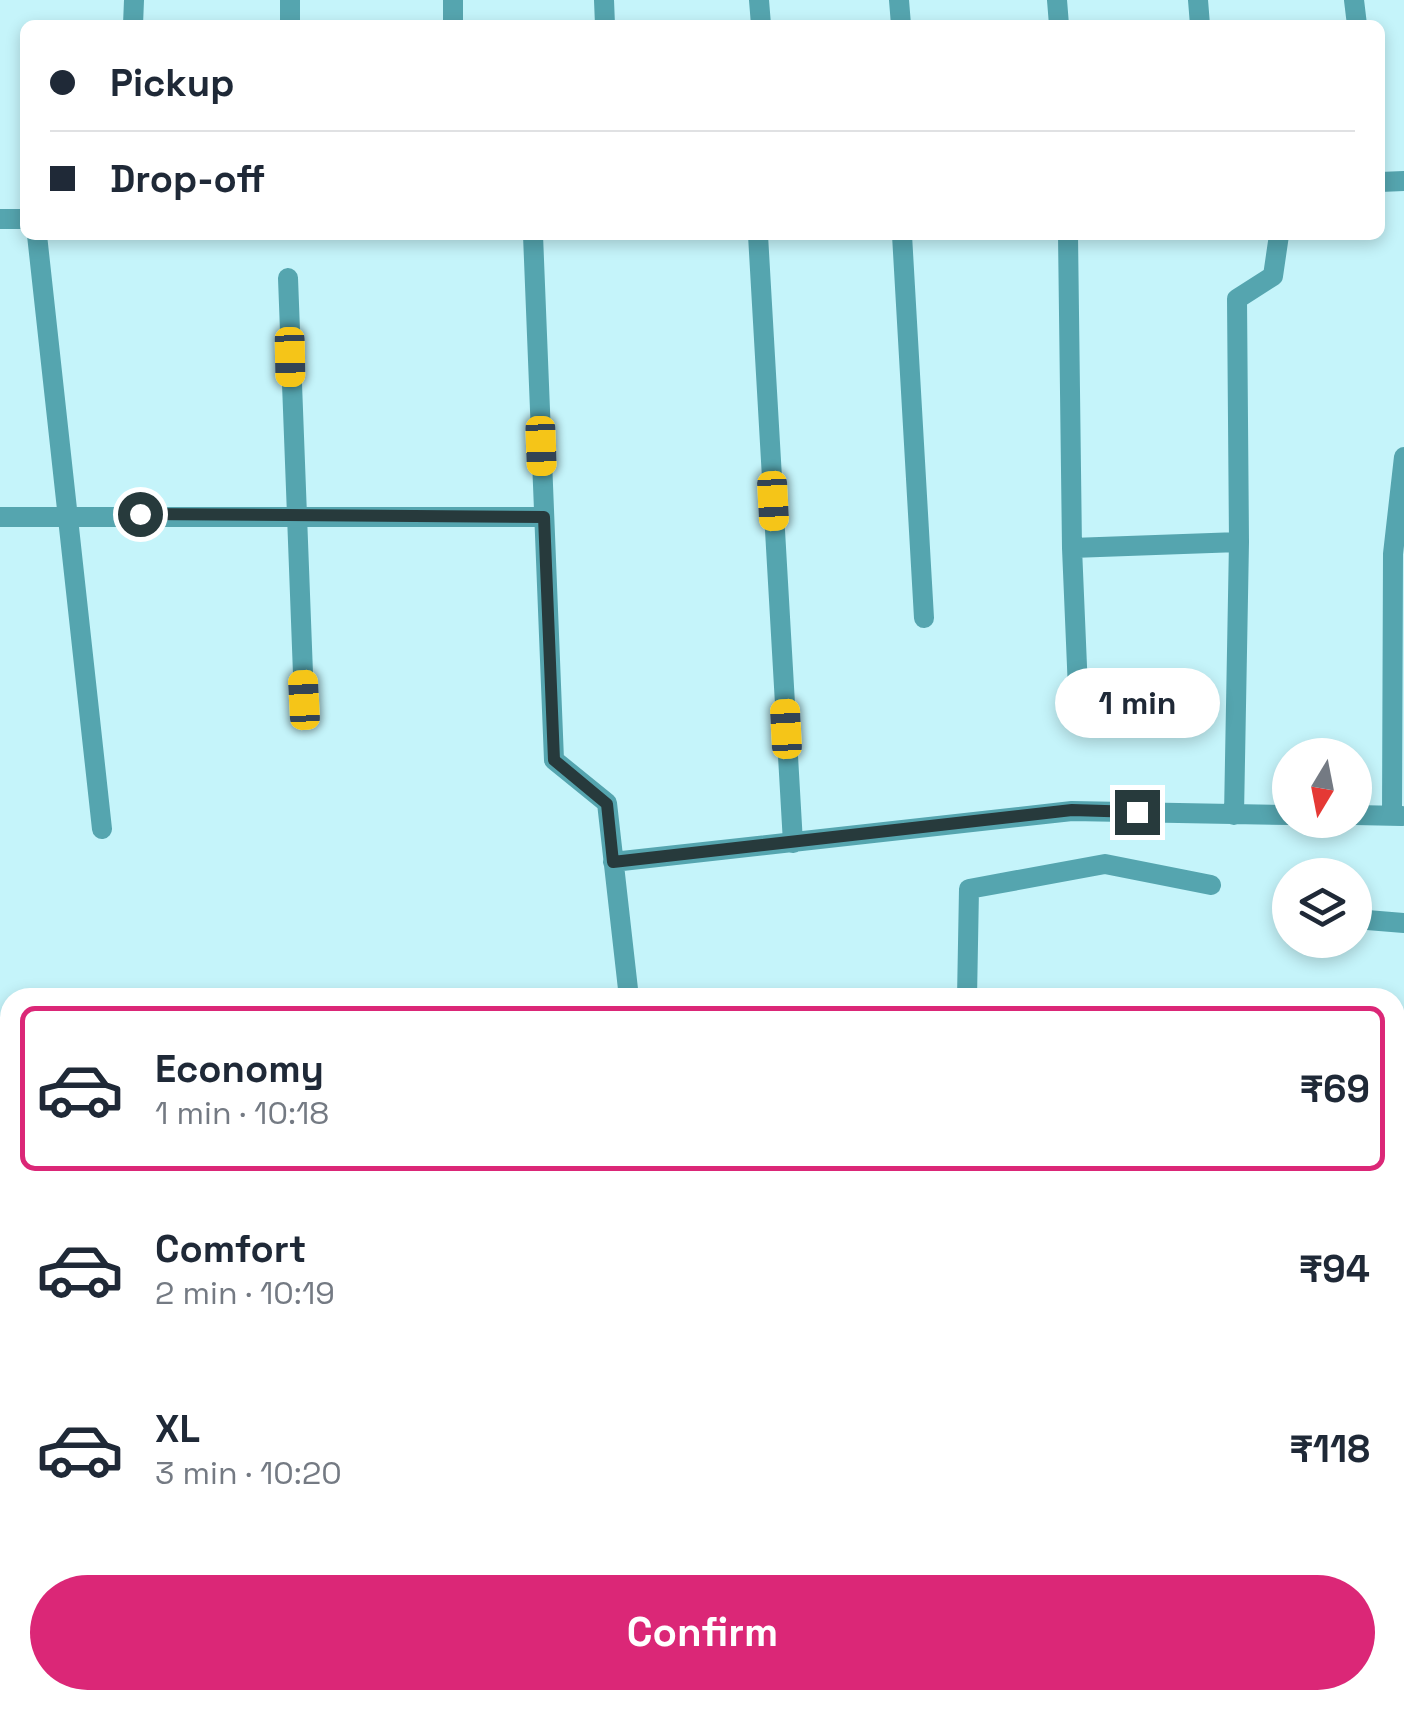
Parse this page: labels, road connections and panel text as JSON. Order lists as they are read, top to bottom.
{
  "north": "bottom",
  "page": {
    "banner": ["Pickup", "Drop-off"],
    "bubble": "1 min",
    "list": [
      {
        "name": "Economy",
        "note": "1 min · 10:18",
        "value": "₹69"
      },
      {
        "name": "Comfort",
        "note": "2 min · 10:19",
        "value": "₹94"
      },
      {
        "name": "XL",
        "note": "3 min · 10:20",
        "value": "₹118"
      }
    ],
    "buttons": "Confirm"
  }
}
